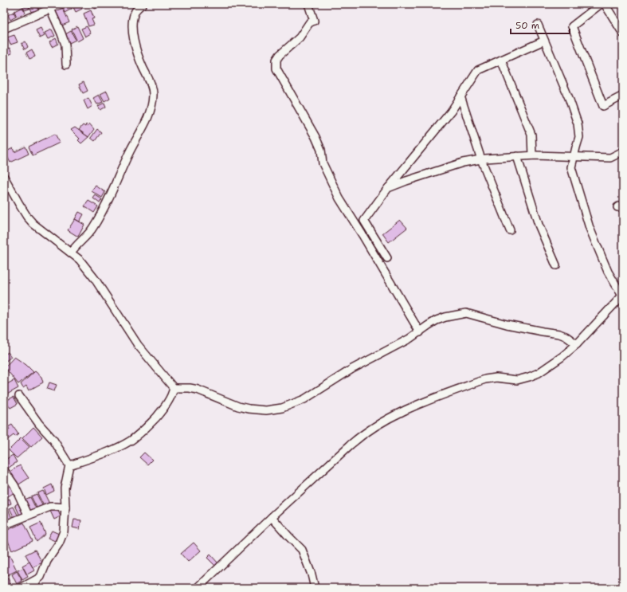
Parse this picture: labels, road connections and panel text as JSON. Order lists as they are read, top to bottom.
{
  "scale_bar": "50 m"
}
